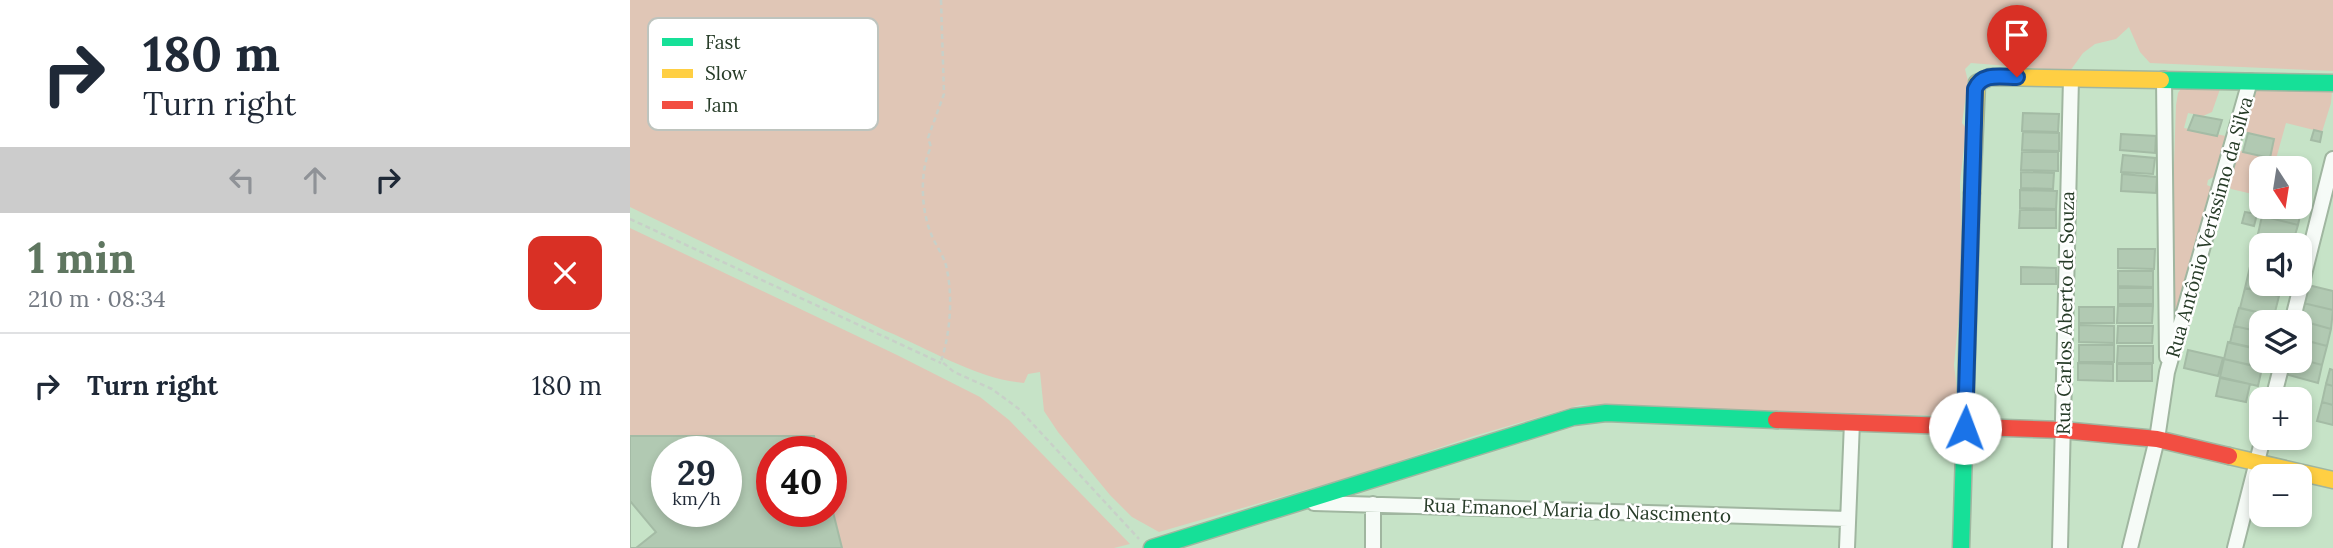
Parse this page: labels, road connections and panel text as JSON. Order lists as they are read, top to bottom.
{
  "streets": {
    "street": ["Rua Antônio Veríssimo da Silva", "Rua Carlos Aberto de Souza", "Rua Emanoel Maria do Nascimento"]
  },
  "legend": ["Fast", "Slow", "Jam"],
  "north": "bottom",
  "page": {
    "turn": ["180 m", "Turn right"],
    "map_buttons": ["+", "−"],
    "heading": ["1 min", "210 m · 08:34"],
    "list": [
      {
        "name": "Turn right",
        "value": "180 m"
      }
    ],
    "speed": "29 km/h",
    "limit": "40"
  }
}
